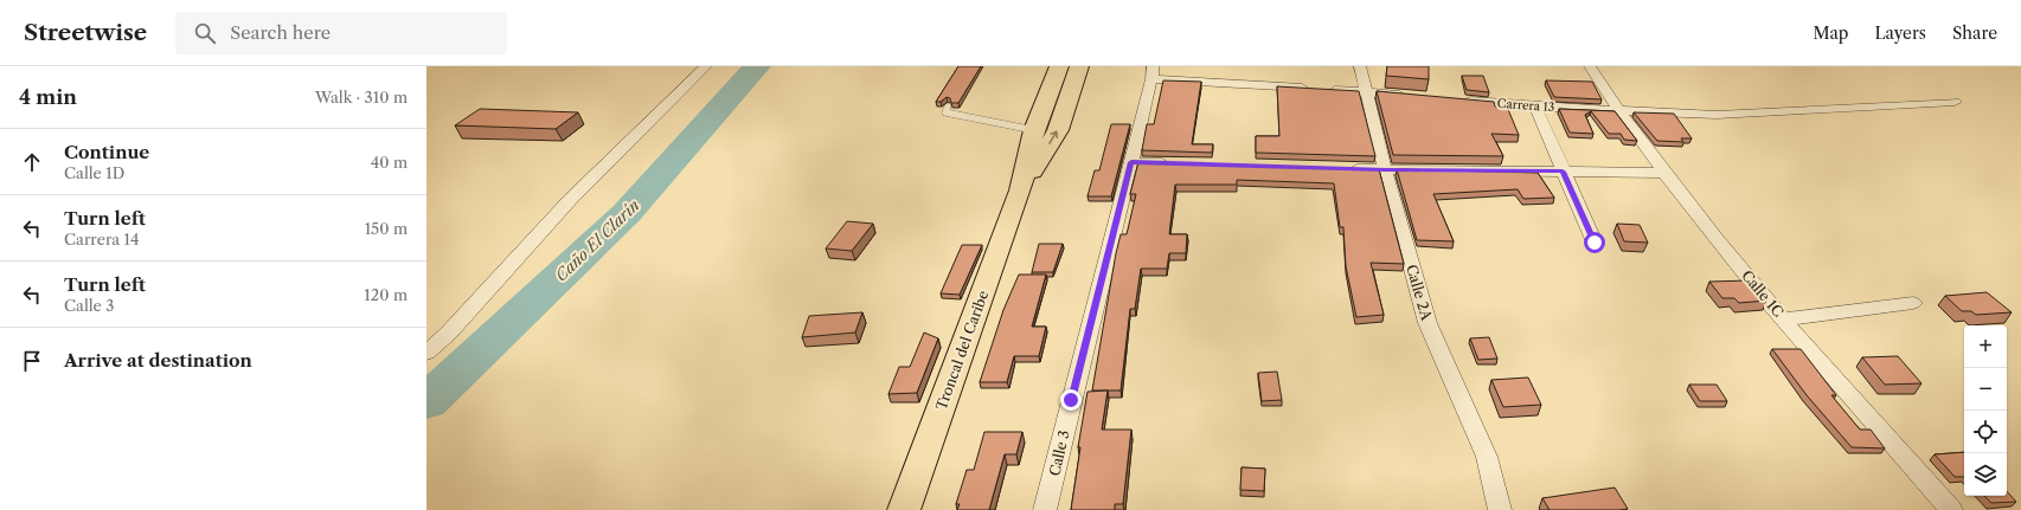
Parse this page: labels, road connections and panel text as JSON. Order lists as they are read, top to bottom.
{
  "streets": {
    "highway": ["Troncal del Caribe"],
    "street": [
      "Carrera 13",
      "Calle 2A",
      "Calle 1C",
      "Calle 3"
    ]
  },
  "crossings": [
    ["Carrera 13", "Calle 1C"]
  ],
  "water": ["Caño El Clarín"],
  "page": {
    "header": "Streetwise",
    "search": "Search here",
    "nav": ["Map", "Layers", "Share"],
    "heading": ["4 min", "Walk · 310 m"],
    "list": [
      ["Continue", "Calle 1D", "40 m"],
      ["Turn left", "Carrera 14", "150 m"],
      ["Turn left", "Calle 3", "120 m"],
      "Arrive at destination"
    ],
    "map_buttons": ["+", "−"]
  }
}
